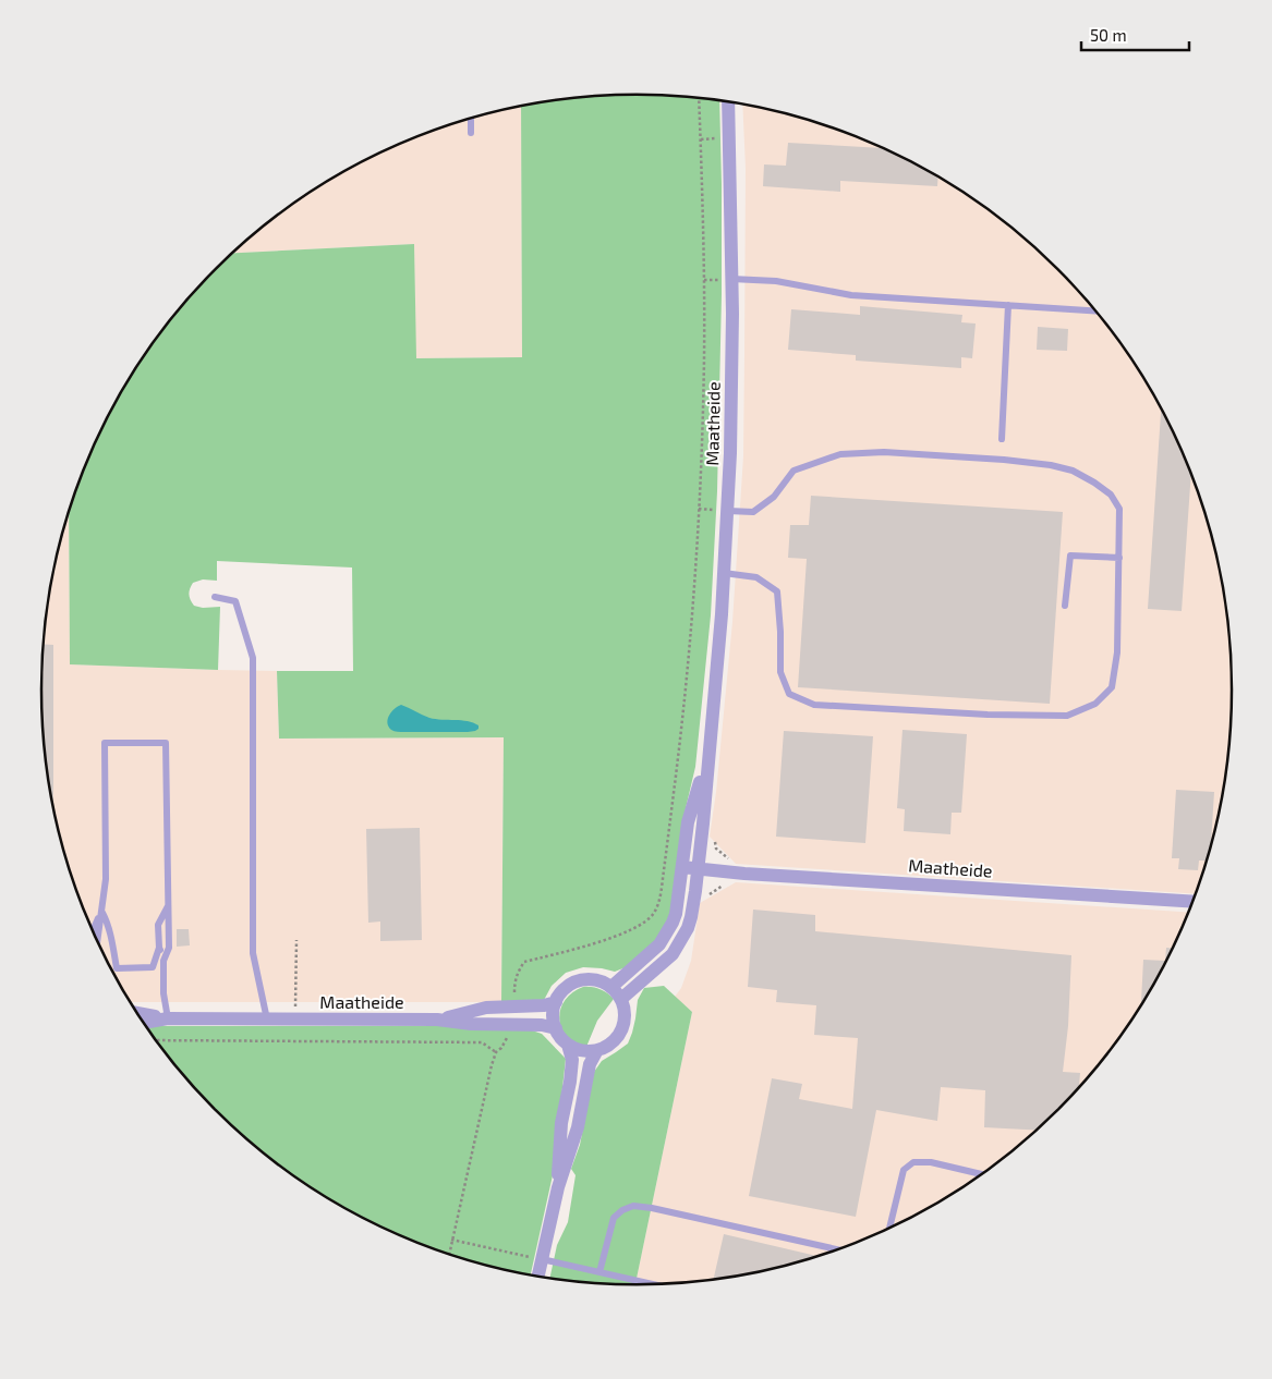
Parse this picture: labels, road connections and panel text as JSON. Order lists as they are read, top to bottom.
{
  "streets": {
    "street": ["Maatheide"]
  },
  "scale_bar": "50 m"
}
